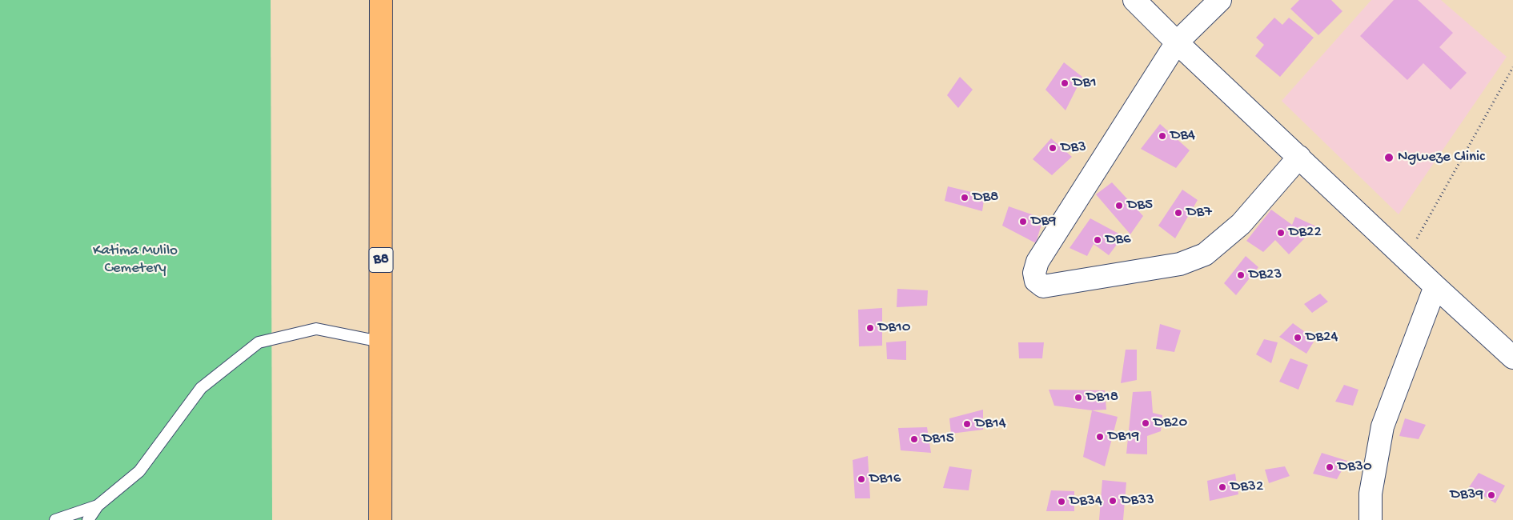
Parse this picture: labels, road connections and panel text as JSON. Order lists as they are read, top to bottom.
{
  "streets": {
    "highway": ["B8"]
  },
  "parks": ["Katima Mulilo Cemetery"],
  "places": [
    "DB1",
    "DB4",
    "DB3",
    "Ngweze Clinic",
    "DB8",
    "DB5",
    "DB7",
    "DB9",
    "DB22",
    "DB6",
    "DB23",
    "DB10",
    "DB24",
    "DB18",
    "DB20",
    "DB14",
    "DB19",
    "DB15",
    "DB30",
    "DB16",
    "DB32",
    "DB39",
    "DB33",
    "DB34"
  ]
}
